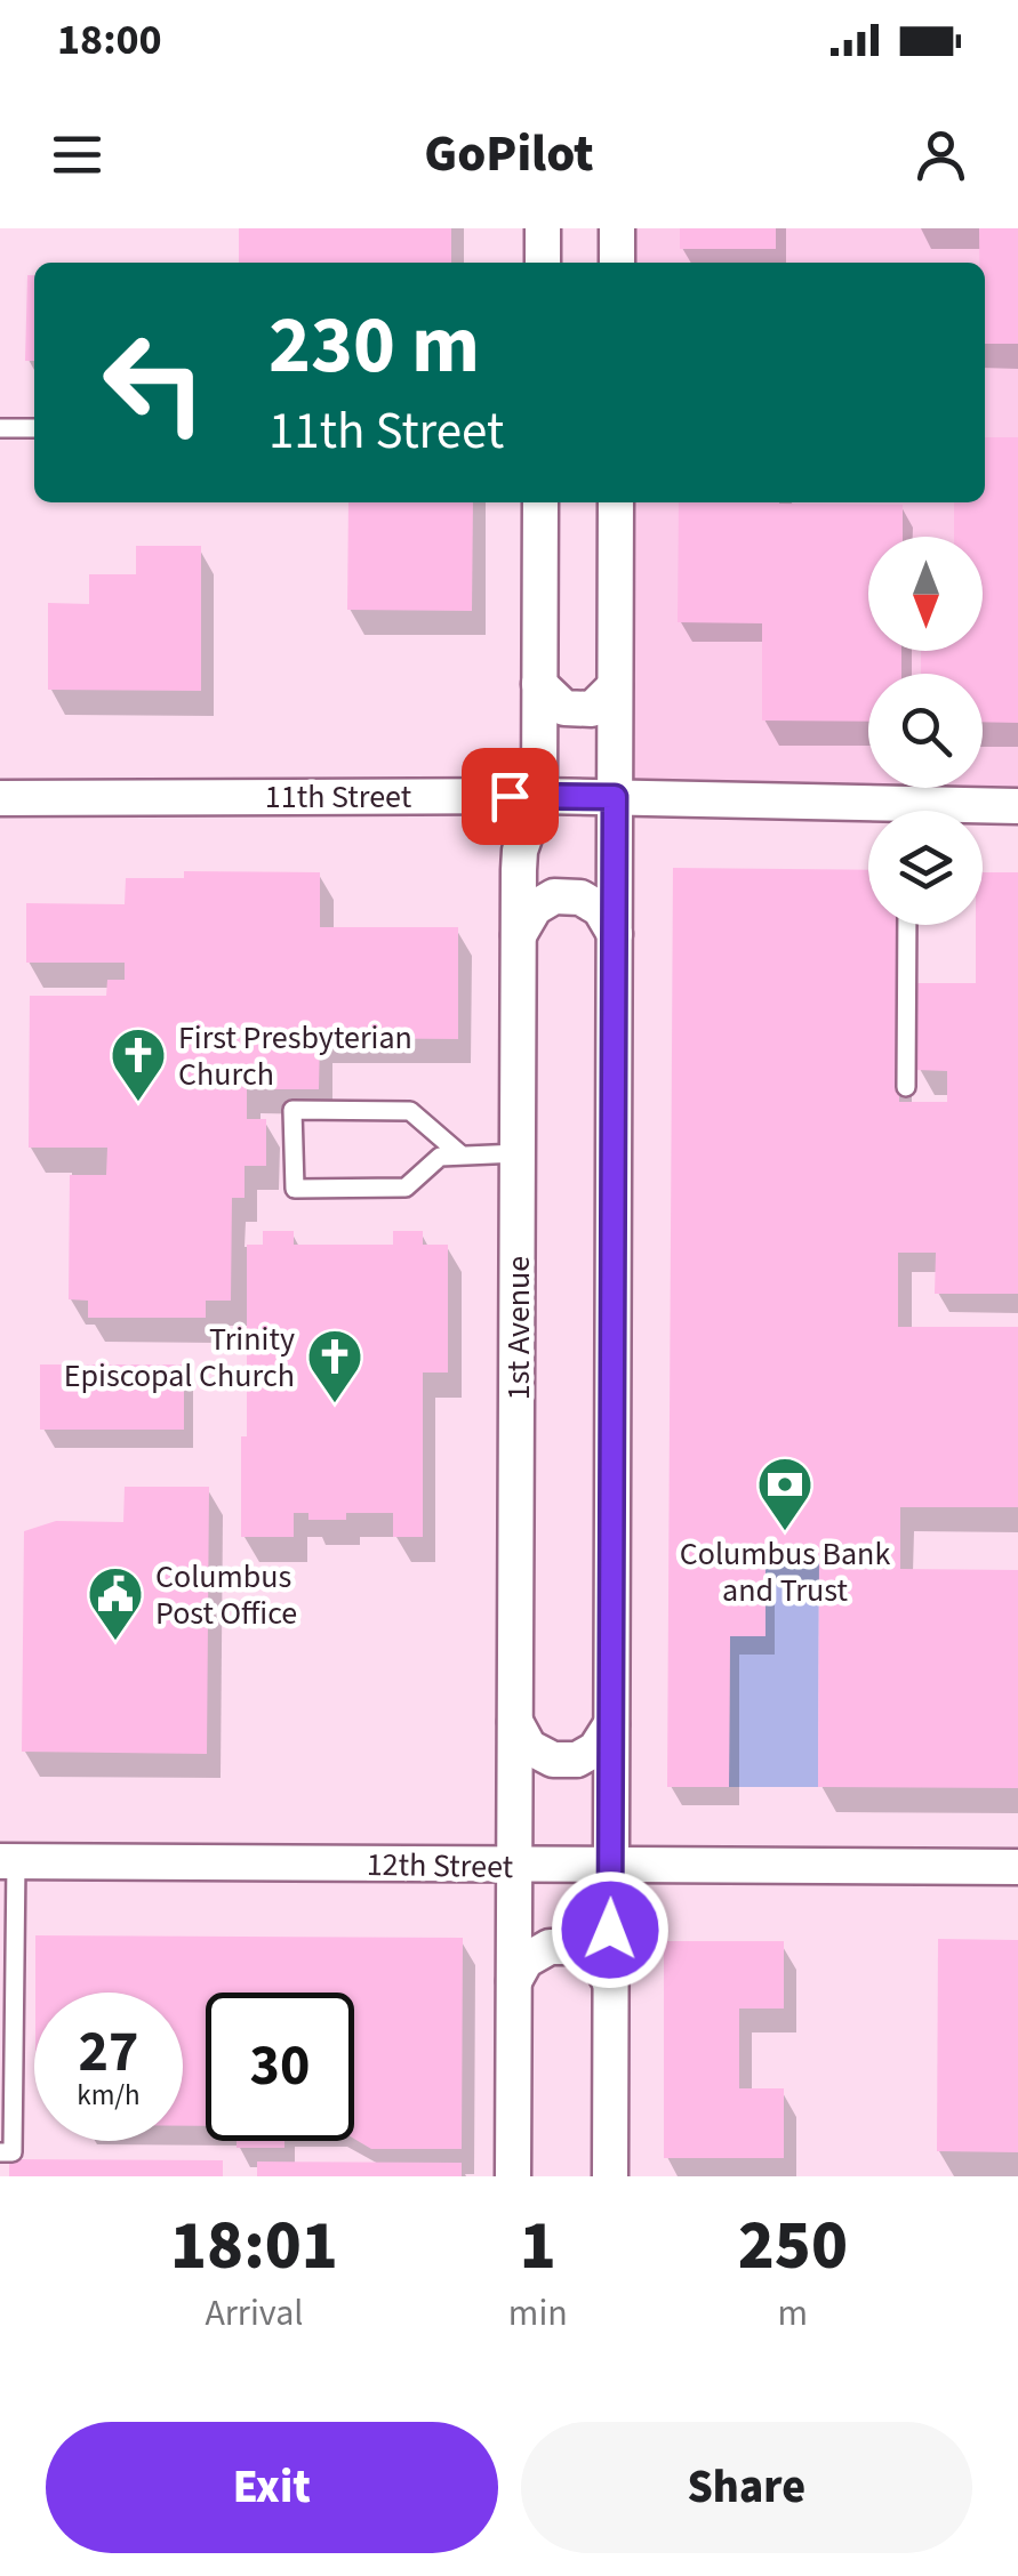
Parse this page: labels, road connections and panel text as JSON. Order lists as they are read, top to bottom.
{
  "streets": {
    "street": ["11th Street", "1st Avenue", "12th Street"]
  },
  "crossings": [
    ["11th Street", "1st Avenue"],
    ["1st Avenue", "12th Street"]
  ],
  "places": {
    "church": ["First Presbyterian Church", "Trinity Episcopal Church"],
    "bank": ["Columbus Bank and Trust"],
    "public building": ["Columbus Post Office"]
  },
  "north": "bottom",
  "page": {
    "status": "18:00",
    "header": "GoPilot",
    "turn": ["230 m", "11th Street"],
    "speed": "27 km/h",
    "limit": "30",
    "eta": [
      "18:01",
      "Arrival",
      "1",
      "min",
      "250",
      "m"
    ],
    "buttons": ["Exit", "Share"]
  }
}
